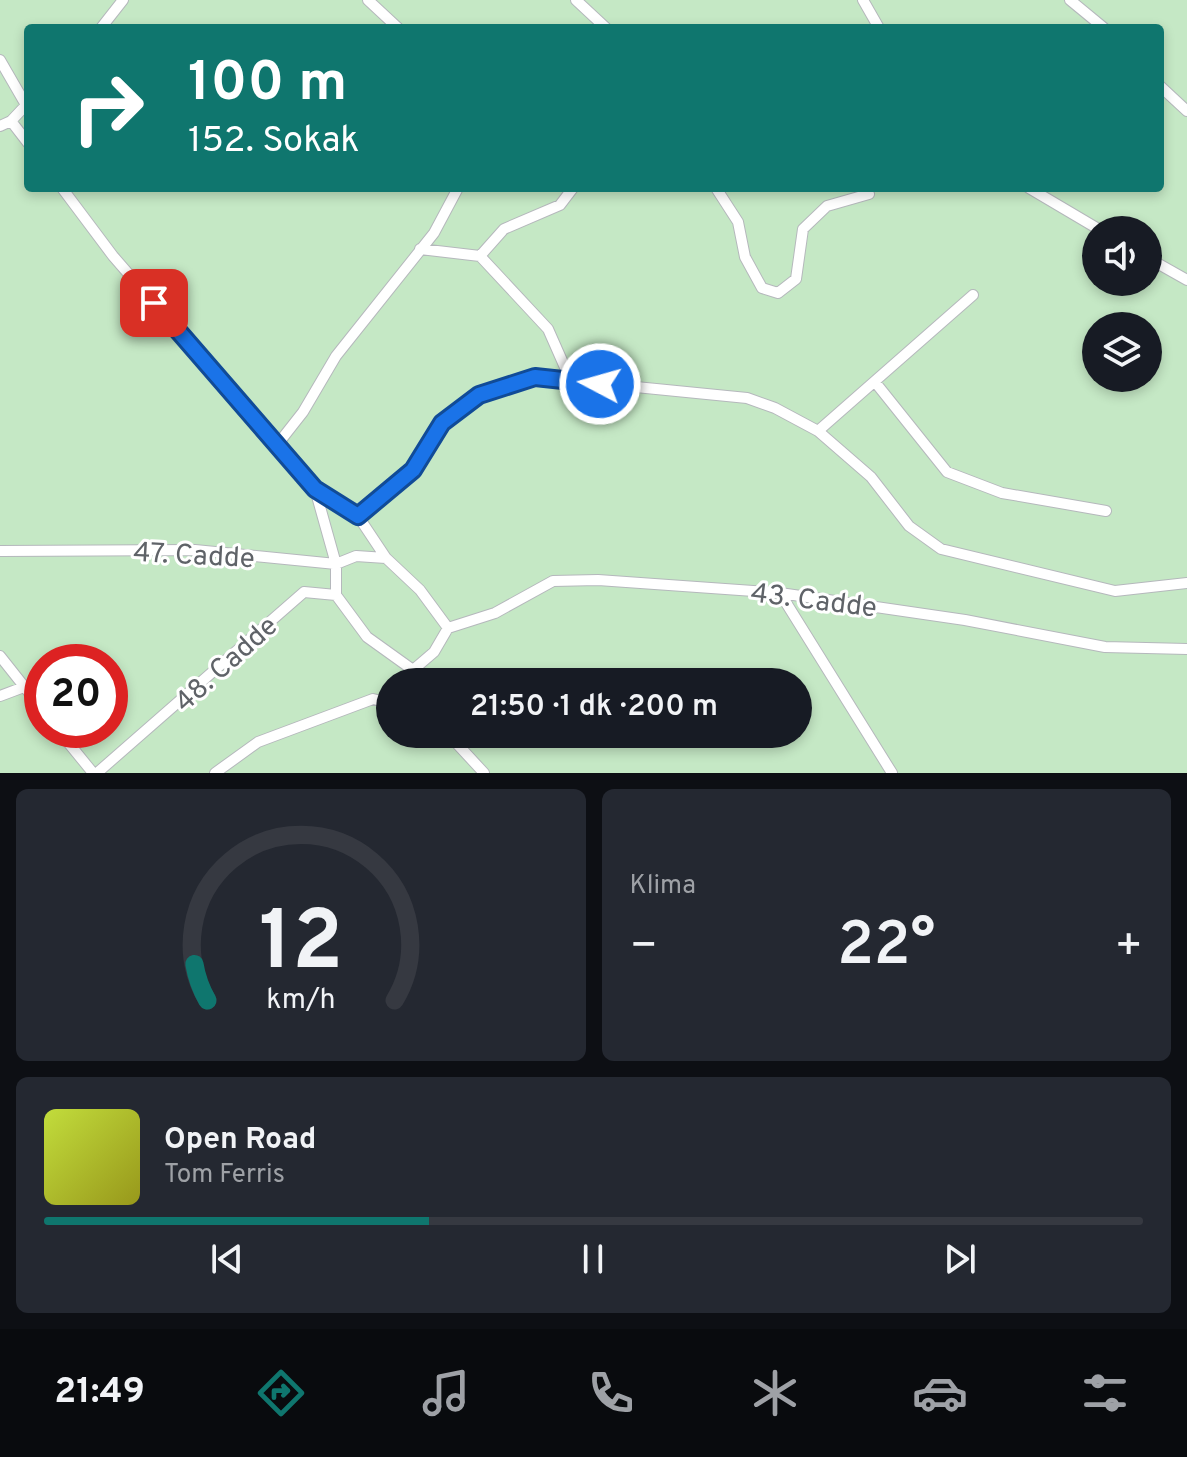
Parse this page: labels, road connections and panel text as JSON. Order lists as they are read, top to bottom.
{
  "streets": {
    "lane": ["47. Cadde", "43. Cadde", "48. Cadde"]
  },
  "page": {
    "turn": ["100 m", "152. Sokak"],
    "limit": "20",
    "trip": "21:50 · 1 dk · 200 m",
    "tile": "Klima",
    "heat": ["−", "22°", "+"],
    "song": ["Open Road", "Tom Ferris"],
    "tabs": "21:49",
    "gauge": ["12", "km/h"]
  }
}
